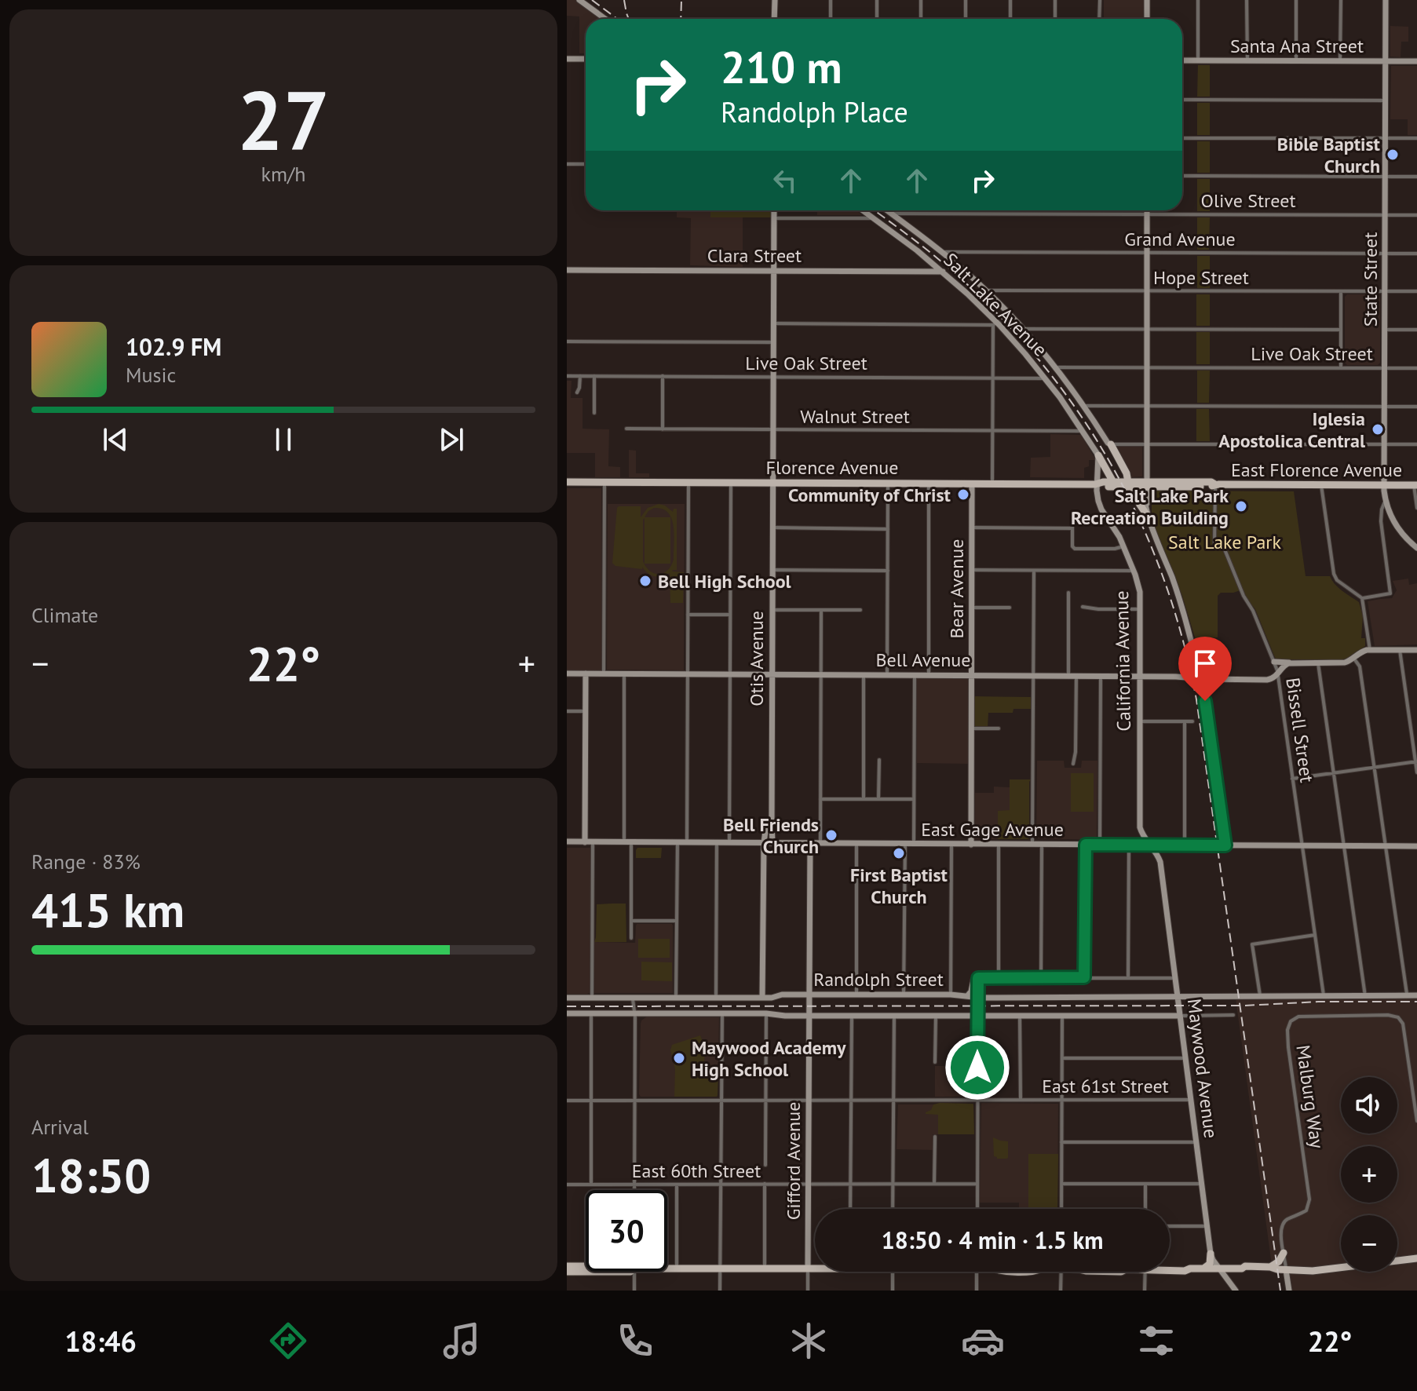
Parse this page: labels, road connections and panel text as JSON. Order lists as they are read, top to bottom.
{
  "streets": {
    "main road": ["Florence Avenue", "East Florence Avenue"],
    "street": [
      "Santa Ana Street",
      "Olive Street",
      "Grand Avenue",
      "Clara Street",
      "Hope Street",
      "State Street",
      "Salt Lake Avenue",
      "Live Oak Street",
      "Walnut Street",
      "Bear Avenue",
      "Otis Avenue",
      "Bell Avenue",
      "California Avenue",
      "Bissell Street",
      "East Gage Avenue",
      "Randolph Street",
      "Maywood Avenue",
      "East 61st Street",
      "Malburg Way",
      "Gifford Avenue",
      "East 60th Street"
    ]
  },
  "crossings": [
    ["Santa Ana Street", "State Street"],
    ["Olive Street", "State Street"],
    ["Olive Street", "Salt Lake Avenue"],
    ["Grand Avenue", "State Street"],
    ["Grand Avenue", "Salt Lake Avenue"],
    ["Clara Street", "Salt Lake Avenue"],
    ["Clara Street", "Otis Avenue"],
    ["Hope Street", "State Street"],
    ["Hope Street", "Salt Lake Avenue"],
    ["State Street", "Live Oak Street"],
    ["State Street", "East Florence Avenue"],
    ["Salt Lake Avenue", "Live Oak Street"],
    ["Salt Lake Avenue", "Walnut Street"],
    ["Live Oak Street", "Otis Avenue"],
    ["Walnut Street", "Otis Avenue"],
    ["Florence Avenue", "East Florence Avenue"],
    ["Florence Avenue", "Bear Avenue"],
    ["Florence Avenue", "Otis Avenue"],
    ["Florence Avenue", "California Avenue"],
    ["East Florence Avenue", "California Avenue"],
    ["East Florence Avenue", "Bissell Street"],
    ["Bear Avenue", "Bell Avenue"],
    ["Bear Avenue", "East Gage Avenue"],
    ["Otis Avenue", "Bell Avenue"],
    ["Otis Avenue", "East Gage Avenue"],
    ["Otis Avenue", "Randolph Street"],
    ["Bell Avenue", "California Avenue"],
    ["Bell Avenue", "Bissell Street"],
    ["California Avenue", "East Gage Avenue"],
    ["California Avenue", "Maywood Avenue"],
    ["Bissell Street", "East Gage Avenue"],
    ["Bissell Street", "Randolph Street"],
    ["East Gage Avenue", "Maywood Avenue"],
    ["East Gage Avenue", "Gifford Avenue"],
    ["Randolph Street", "Maywood Avenue"],
    ["Randolph Street", "Gifford Avenue"],
    ["Maywood Avenue", "East 61st Street"],
    ["East 61st Street", "Gifford Avenue"],
    ["Gifford Avenue", "East 60th Street"]
  ],
  "parks": ["Salt Lake Park"],
  "places": [
    "Bible Baptist Church",
    "Iglesia Apostolica Central",
    "Community of Christ",
    "Salt Lake Park Recreation Building",
    "Bell High School",
    "Bell Friends Church",
    "First Baptist Church",
    "Maywood Academy High School"
  ],
  "page": {
    "tile": [
      ["27", "km/h"],
      "Climate",
      ["Range · 83%", "415 km"],
      ["Arrival", "18:50"]
    ],
    "turn": ["210 m", "Randolph Place"],
    "song": ["102.9 FM", "Music"],
    "heat": ["−", "22°", "+"],
    "map_buttons": ["+", "−"],
    "limit": "30",
    "trip": "18:50 · 4 min · 1.5 km",
    "tabs": ["18:46", "22°"]
  }
}
